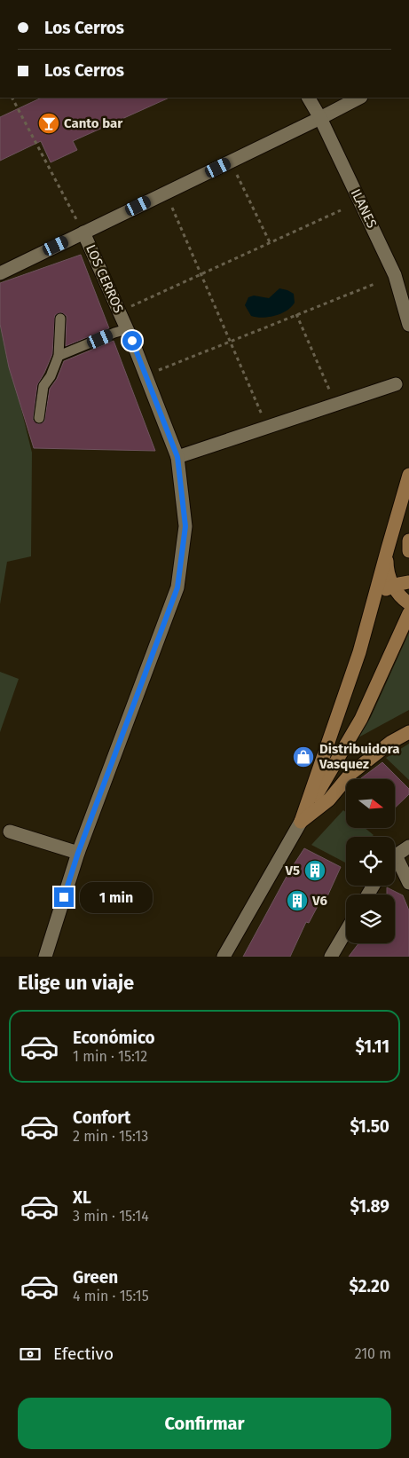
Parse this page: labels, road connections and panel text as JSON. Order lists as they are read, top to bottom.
{
  "streets": {
    "street": ["ILANES", "LOS CERROS"]
  },
  "places": {
    "bar": ["Canto bar"],
    "shop": ["Distribuidora Vasquez"],
    "building": ["V5", "V6"]
  },
  "north": "right",
  "page": {
    "banner": ["Los Cerros", "Los Cerros"],
    "bubble": "1 min",
    "heading": "Elige un viaje",
    "list": [
      {
        "name": "Económico",
        "note": "1 min · 15:12",
        "value": "$1.11"
      },
      {
        "name": "Confort",
        "note": "2 min · 15:13",
        "value": "$1.50"
      },
      {
        "name": "XL",
        "note": "3 min · 15:14",
        "value": "$1.89"
      },
      {
        "name": "Green",
        "note": "4 min · 15:15",
        "value": "$2.20"
      }
    ],
    "pay": ["Efectivo", "210 m"],
    "buttons": "Confirmar"
  }
}
